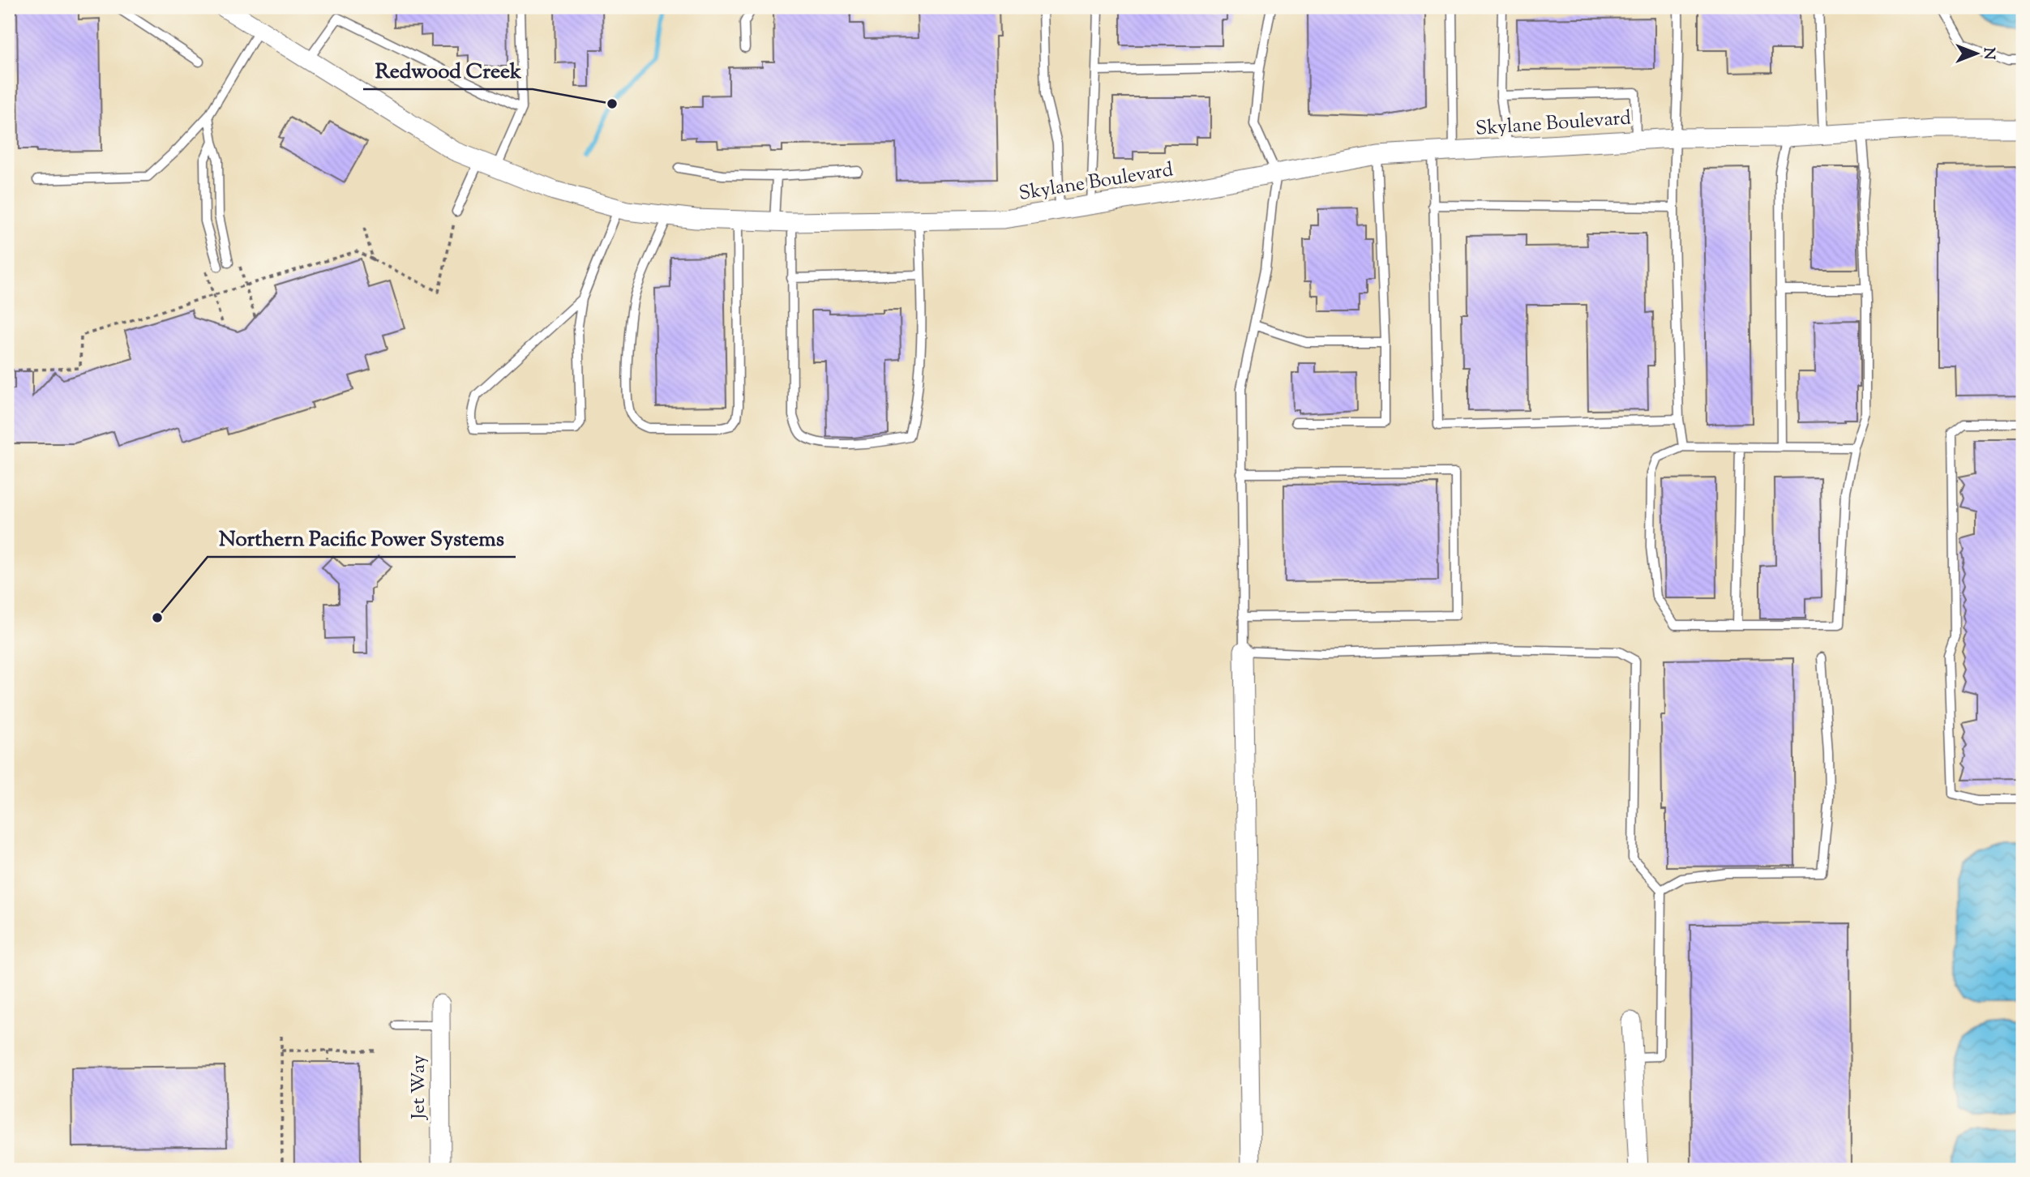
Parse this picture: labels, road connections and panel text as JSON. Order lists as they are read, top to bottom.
{
  "streets": {
    "street": ["Skylane Boulevard", "Jet Way"]
  },
  "places": ["Redwood Creek", "Northern Pacific Power Systems"],
  "north": "right"
}
